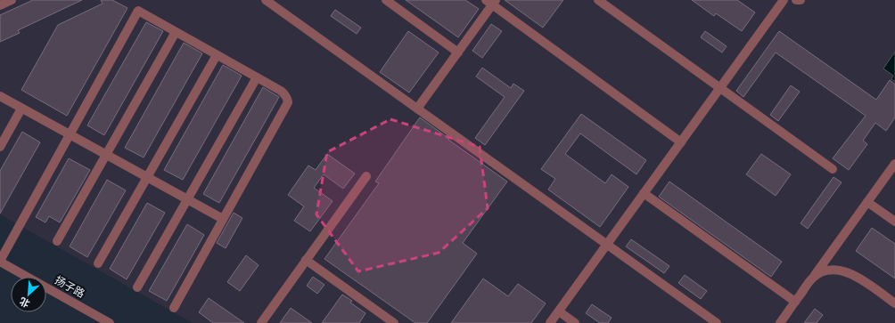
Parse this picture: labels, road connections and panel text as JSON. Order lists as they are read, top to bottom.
{
  "streets": {
    "street": ["扬子路"]
  },
  "north": "bottom left"
}
